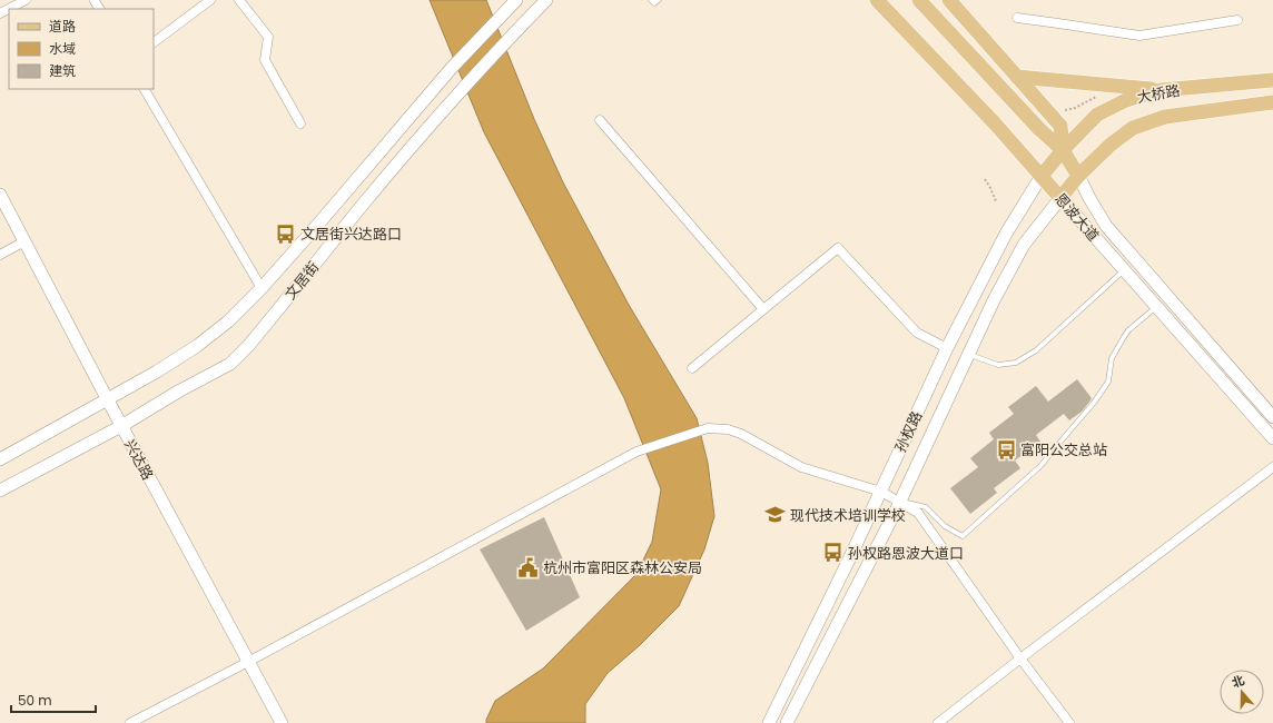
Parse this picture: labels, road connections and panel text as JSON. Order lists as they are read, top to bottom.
{
  "streets": {
    "main road": [
      "大桥路",
      "恩波大道",
      "文居街",
      "孙权路",
      "兴达路"
    ]
  },
  "crossings": [
    ["大桥路", "恩波大道"],
    ["大桥路", "孙权路"],
    ["恩波大道", "孙权路"],
    ["文居街", "兴达路"]
  ],
  "places": {
    "bus stop": ["文居街兴达路口", "富阳公交总站", "孙权路恩波大道口"],
    "school or university": ["现代技术培训学校"],
    "public building": ["杭州市富阳区森林公安局"]
  },
  "legend": ["道路", "水域", "建筑"],
  "scale_bar": "50 m",
  "north": "top"
}
